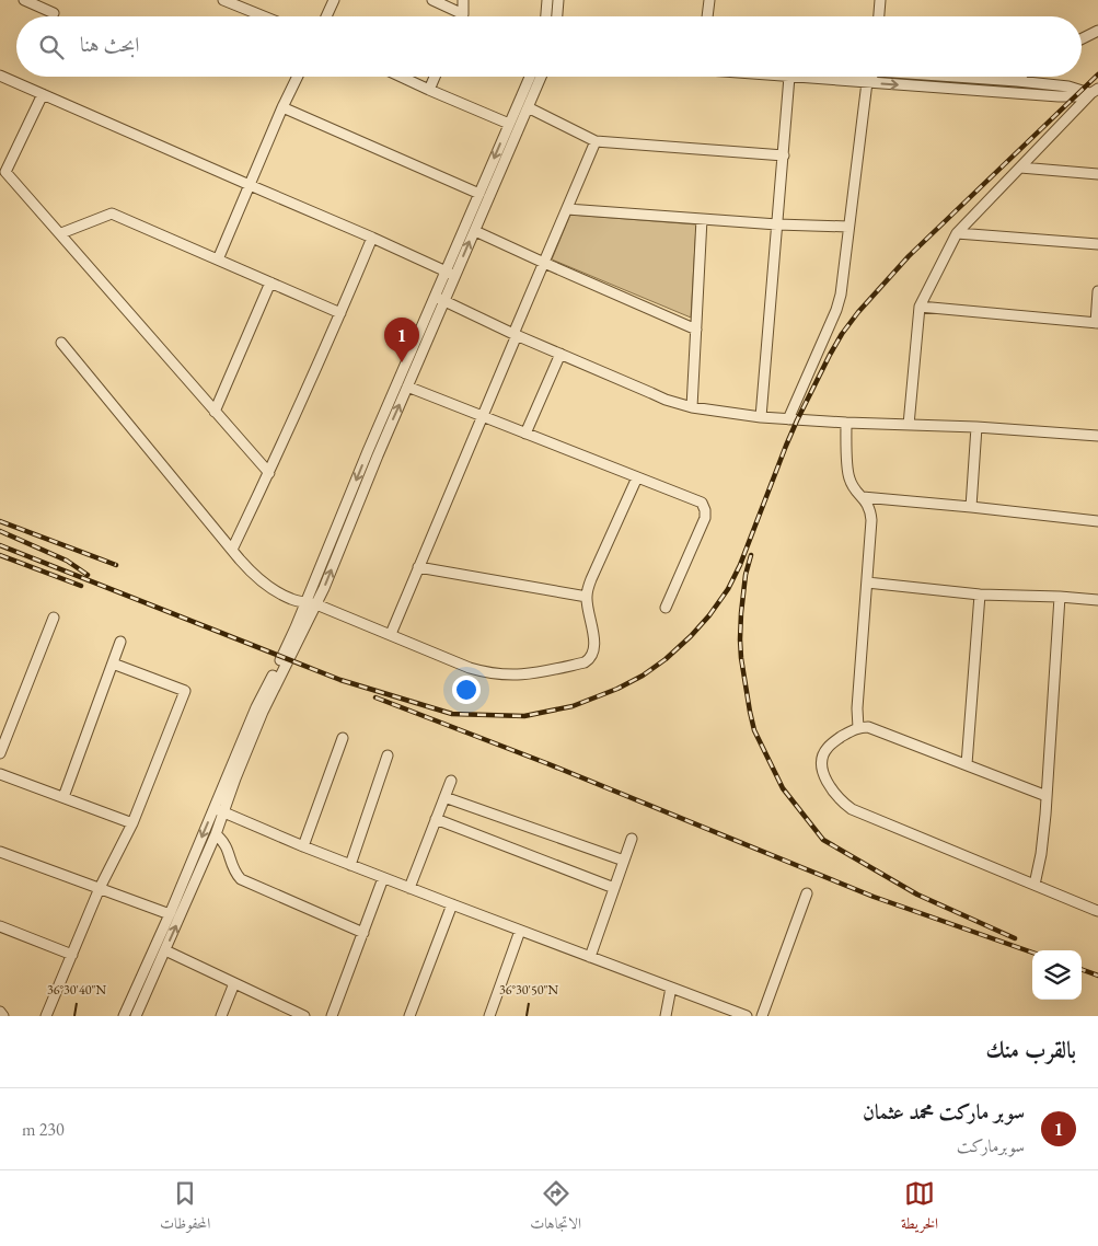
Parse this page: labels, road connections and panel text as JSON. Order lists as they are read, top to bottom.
{
  "page": {
    "search": "ابحث هنا",
    "pins": "1",
    "heading": "بالقرب منك",
    "list": [
      {
        "mark": "1",
        "name": "سوبر ماركت محمد عثمان",
        "note": "سوبرماركت",
        "value": "230 m"
      }
    ],
    "nav": ["الخريطة", "الاتجاهات", "المحفوظات"]
  },
  "coordinates": ["36°30'40\"N", "36°30'50\"N"]
}
